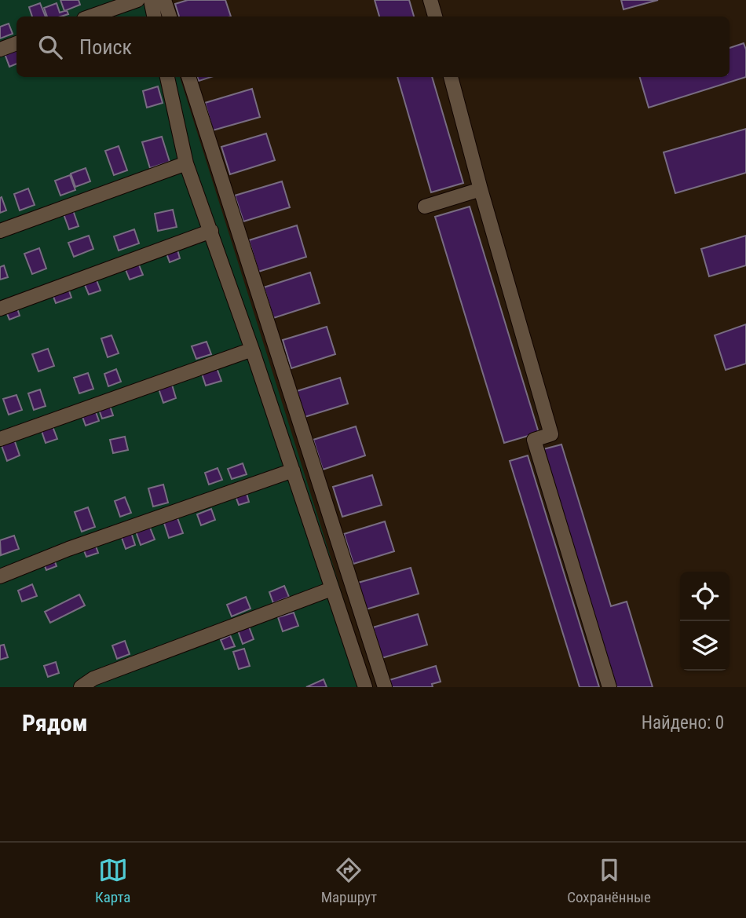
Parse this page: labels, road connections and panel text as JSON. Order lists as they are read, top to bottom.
{
  "page": {
    "search": "Поиск",
    "heading": ["Рядом", "Найдено: 0"],
    "nav": ["Карта", "Маршрут", "Сохранённые"]
  }
}
